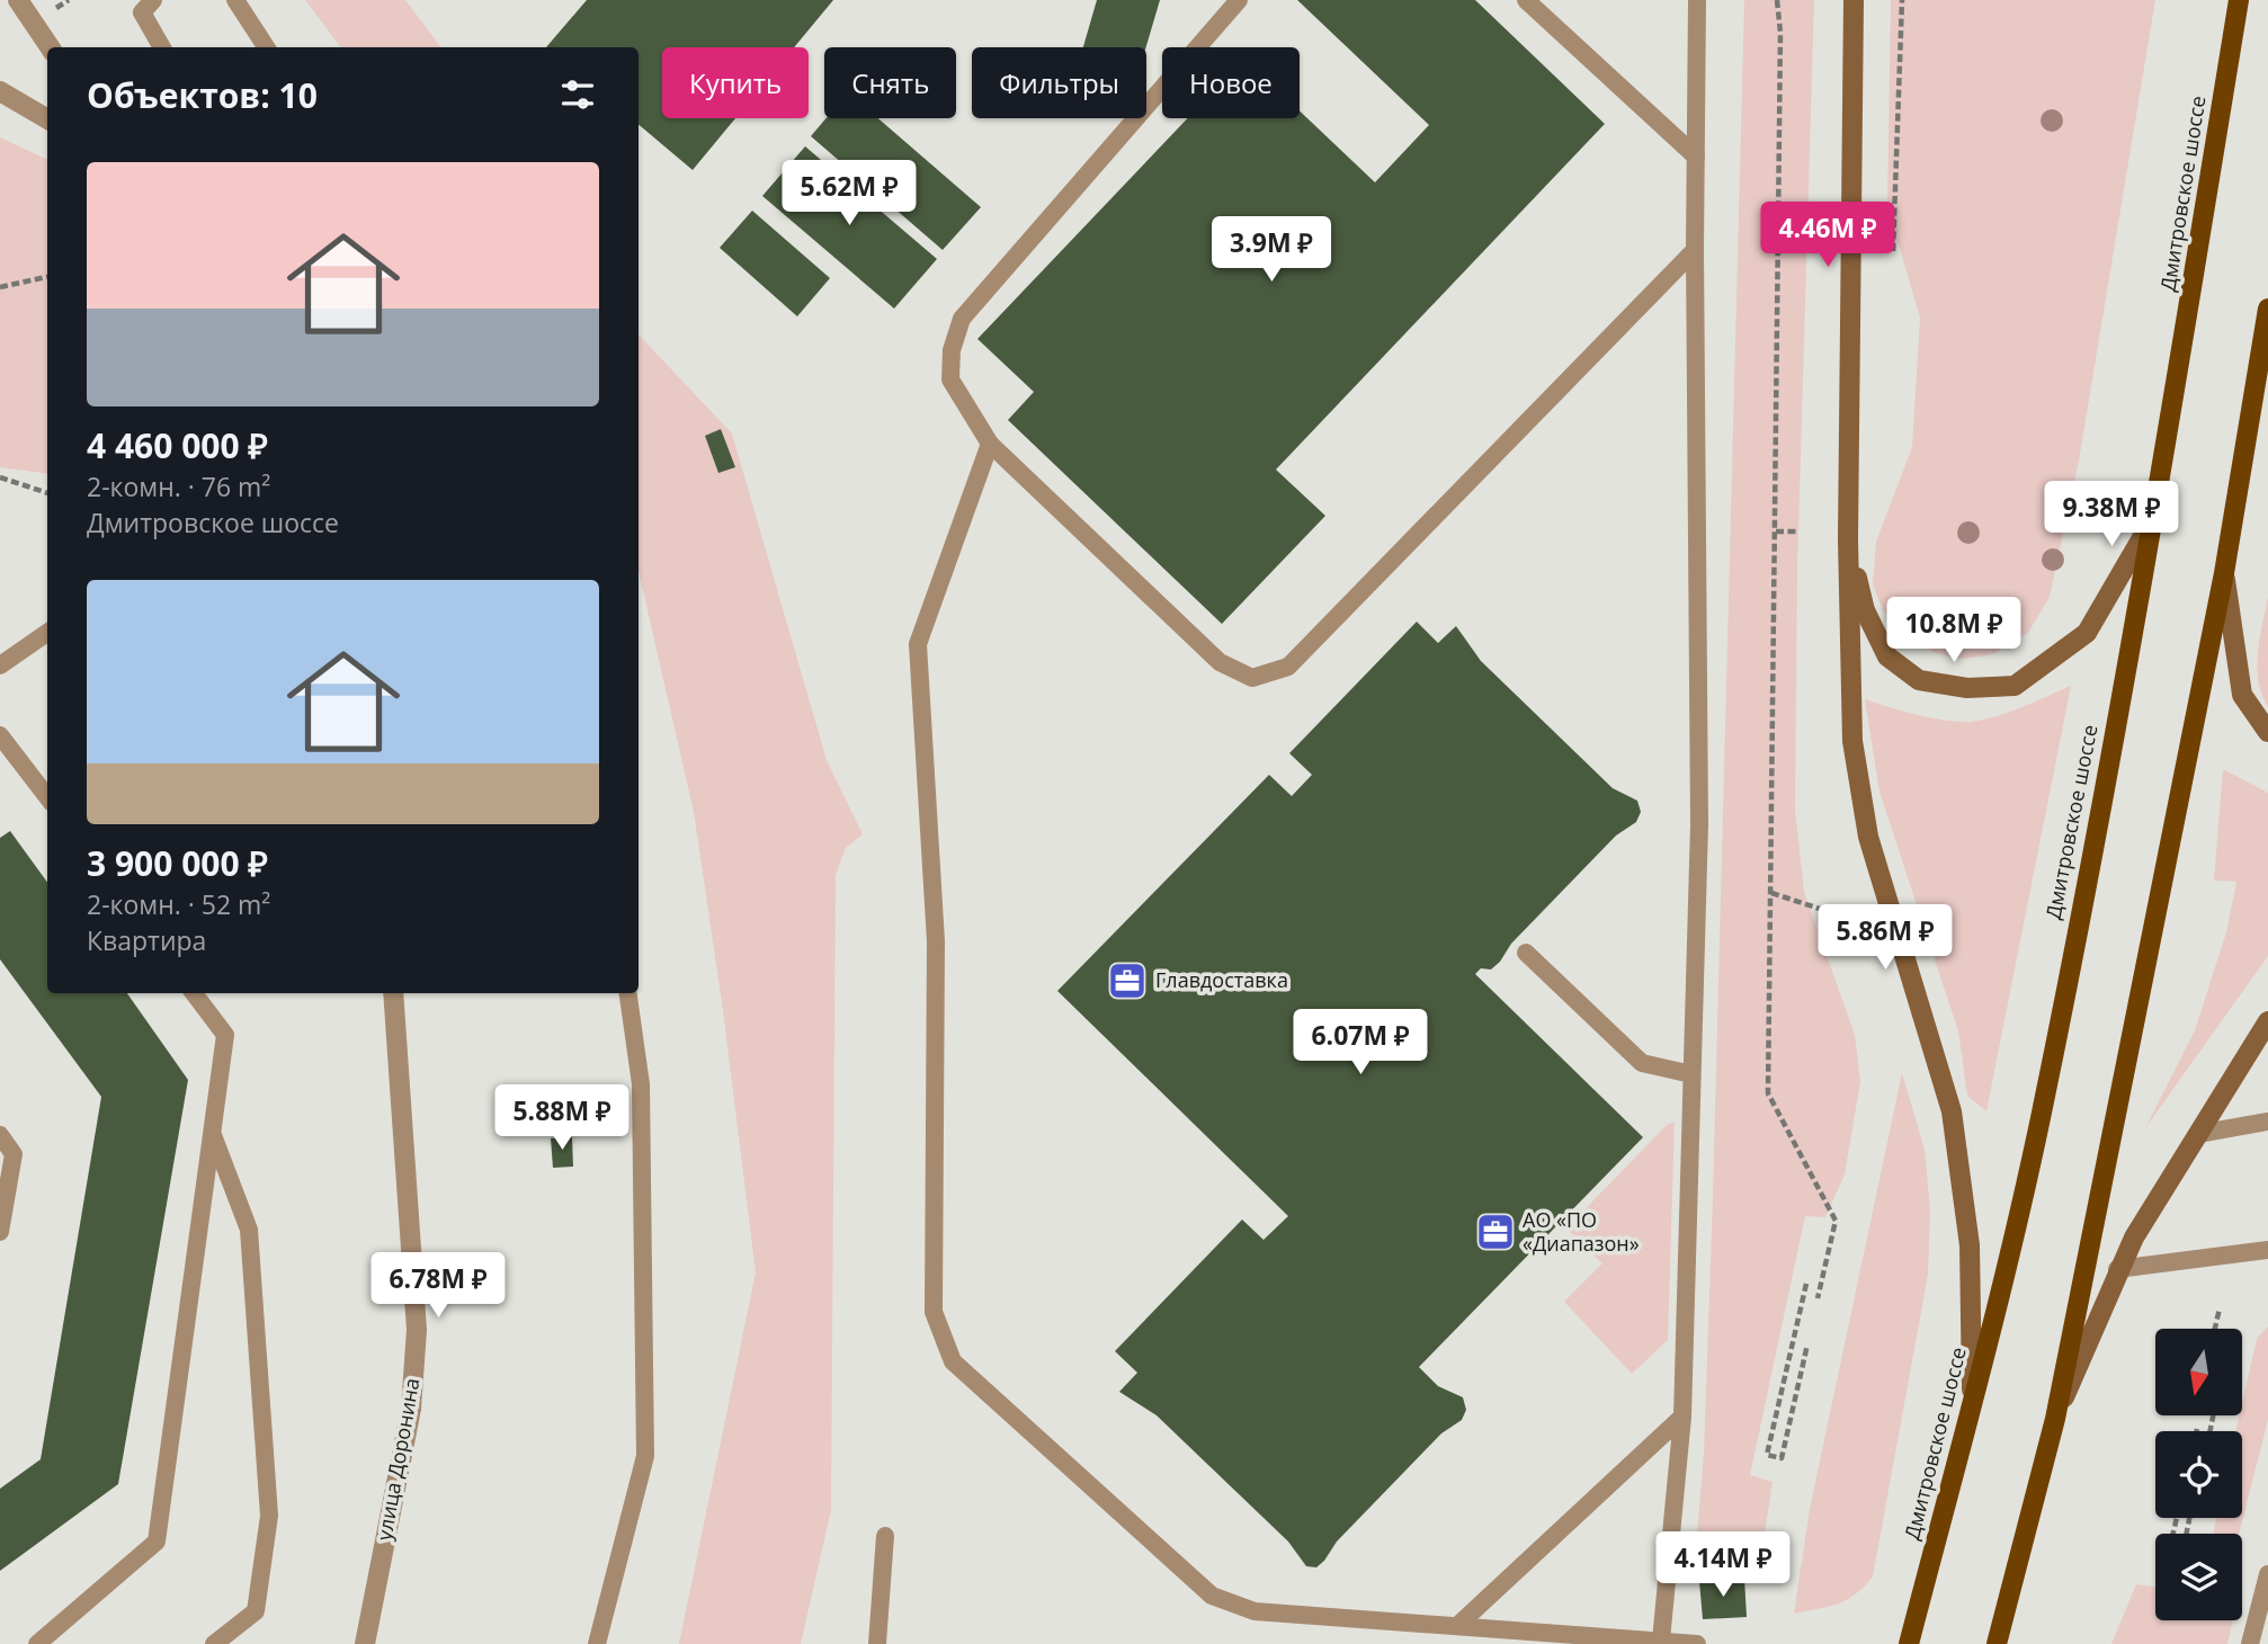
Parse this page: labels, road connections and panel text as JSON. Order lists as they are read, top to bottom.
{
  "streets": {
    "main road": ["Дмитровское шоссе"],
    "street": ["улица Доронина"]
  },
  "places": {
    "office": ["Главдоставка", "АО «ПО «Диапазон»"]
  },
  "north": "bottom",
  "page": {
    "chip": [
      "Купить",
      "Снять",
      "Фильтры",
      "Новое"
    ],
    "heading": "Объектов: 10",
    "list": [
      {
        "name": "4 460 000 ₽",
        "note": "2-комн. · 76 m² · Дмитровское шоссе"
      },
      {
        "name": "3 900 000 ₽",
        "note": "2-комн. · 52 m² · Квартира"
      }
    ],
    "price": [
      "5.62M ₽",
      "4.46M ₽",
      "3.9M ₽",
      "9.38M ₽",
      "10.8M ₽",
      "5.86M ₽",
      "6.07M ₽",
      "5.88M ₽",
      "6.78M ₽",
      "4.14M ₽"
    ]
  }
}
